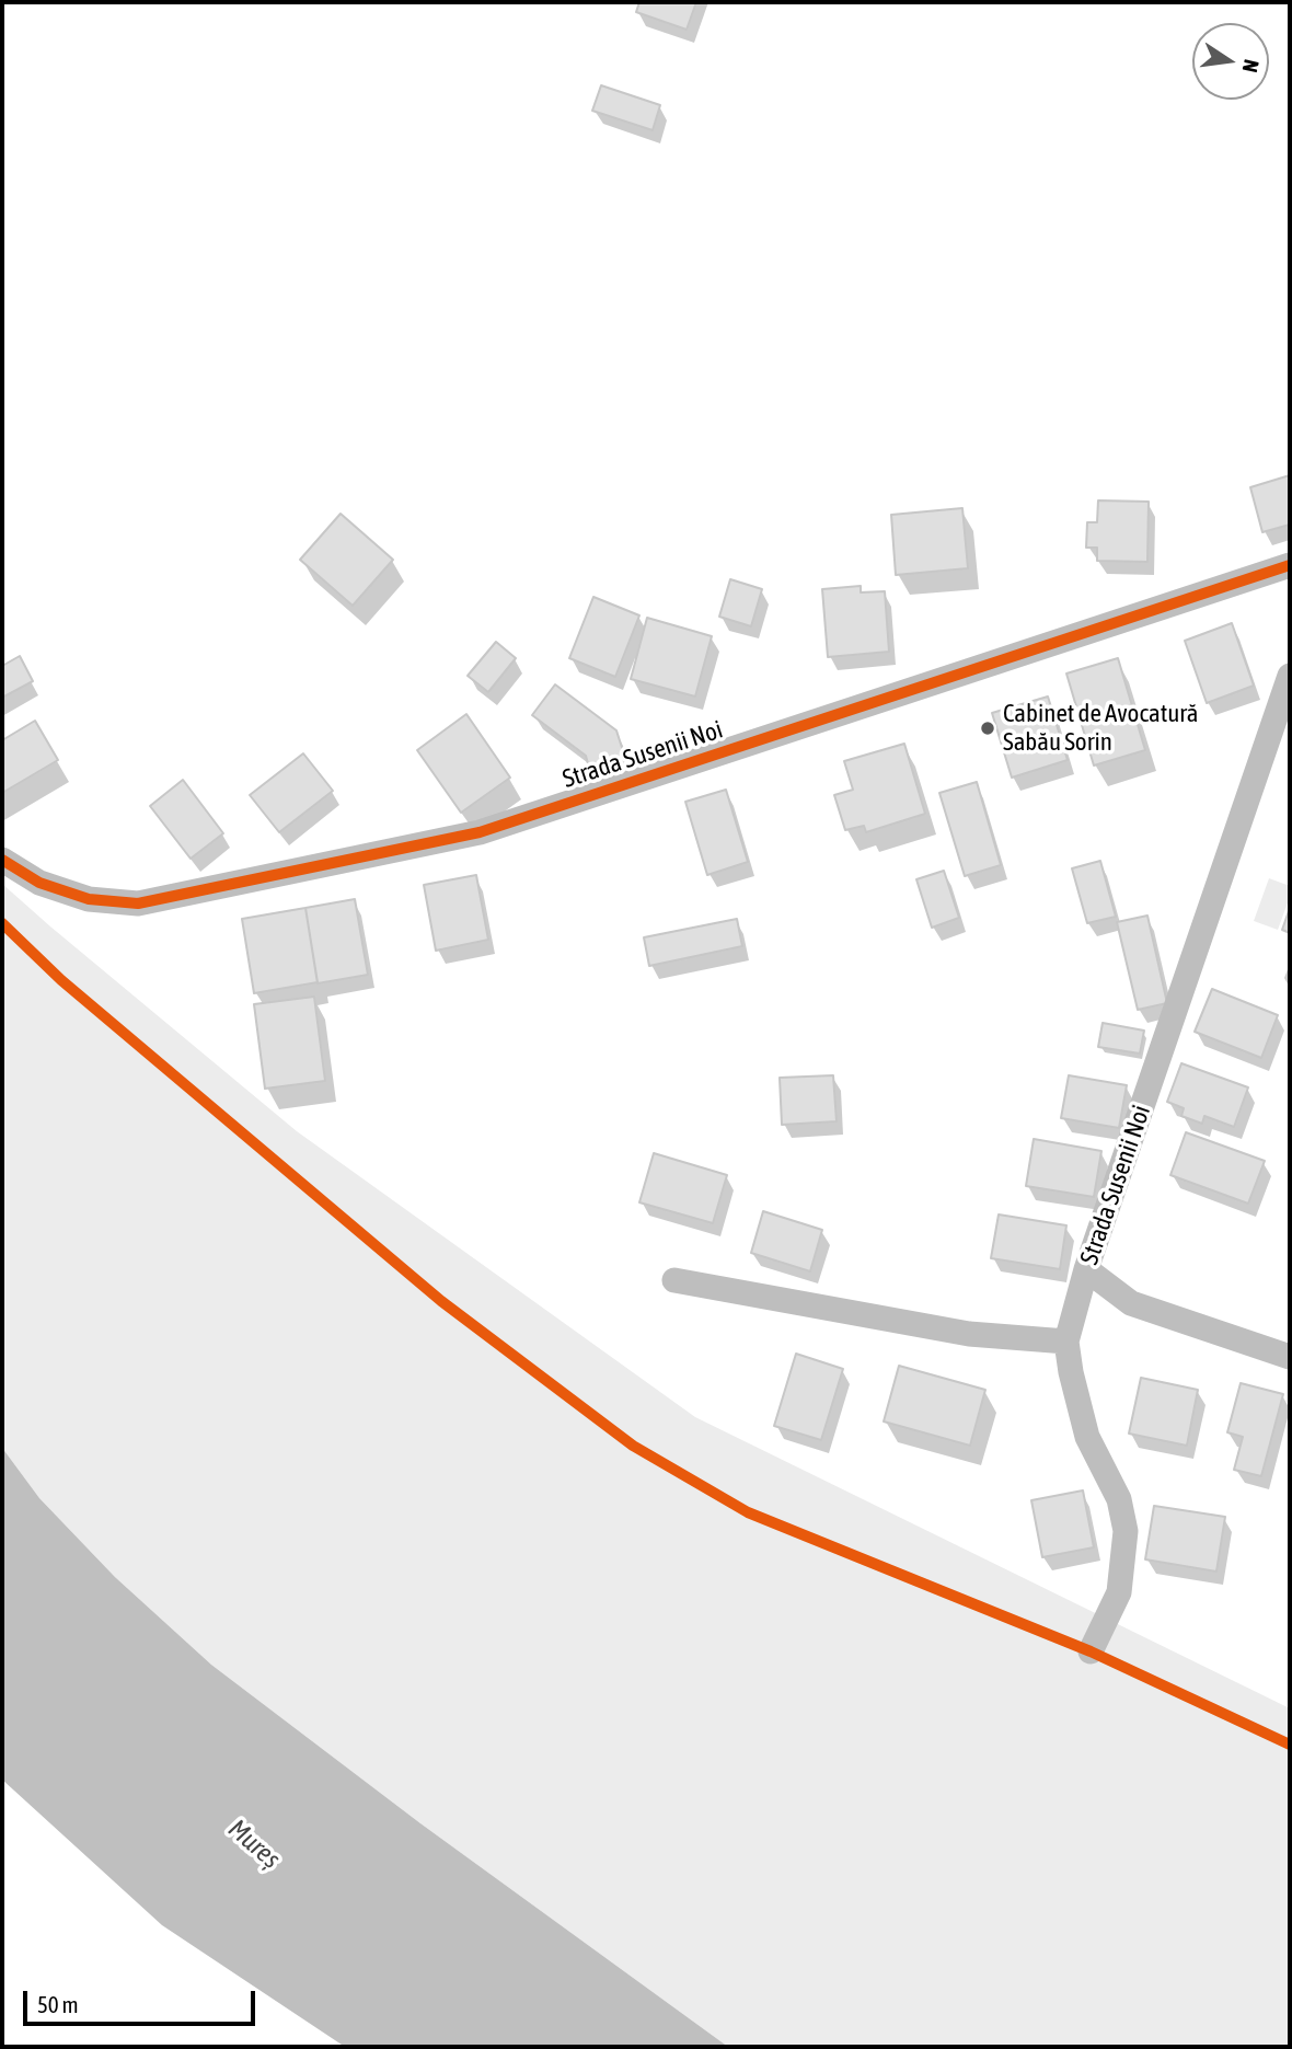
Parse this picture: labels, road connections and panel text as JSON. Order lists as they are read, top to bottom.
{
  "streets": {
    "street": ["Strada Susenii Noi"]
  },
  "water": ["Mureș"],
  "places": ["Cabinet de Avocatură Sabău Sorin"],
  "scale_bar": "50 m",
  "north": "right"
}
